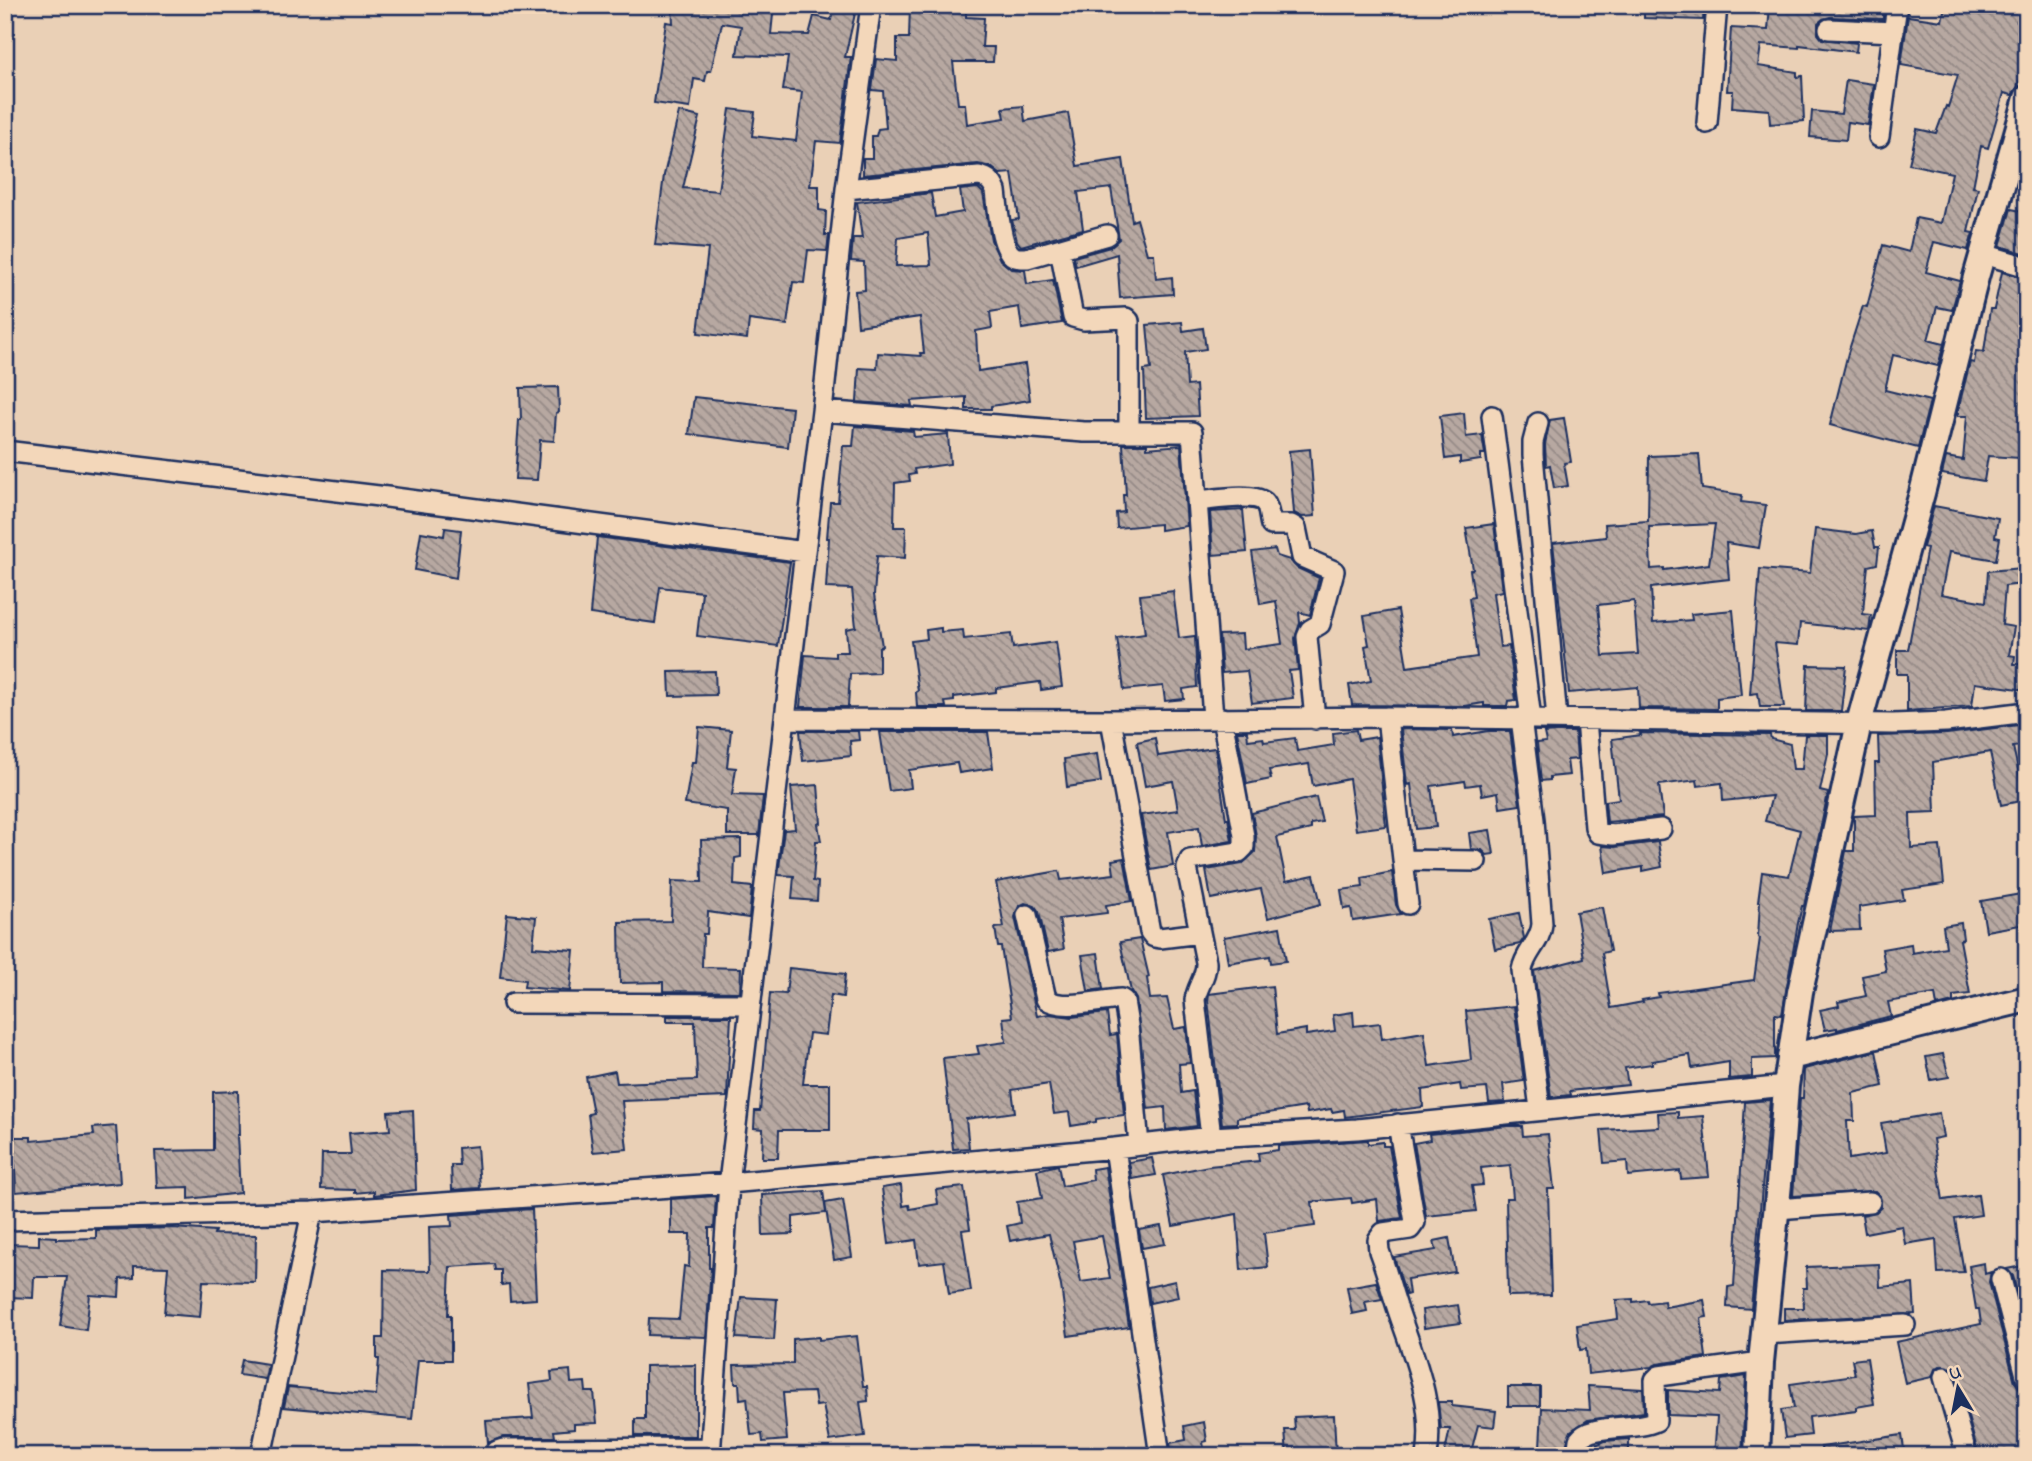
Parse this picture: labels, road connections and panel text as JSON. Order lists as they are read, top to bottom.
{
  "north": "top"
}
